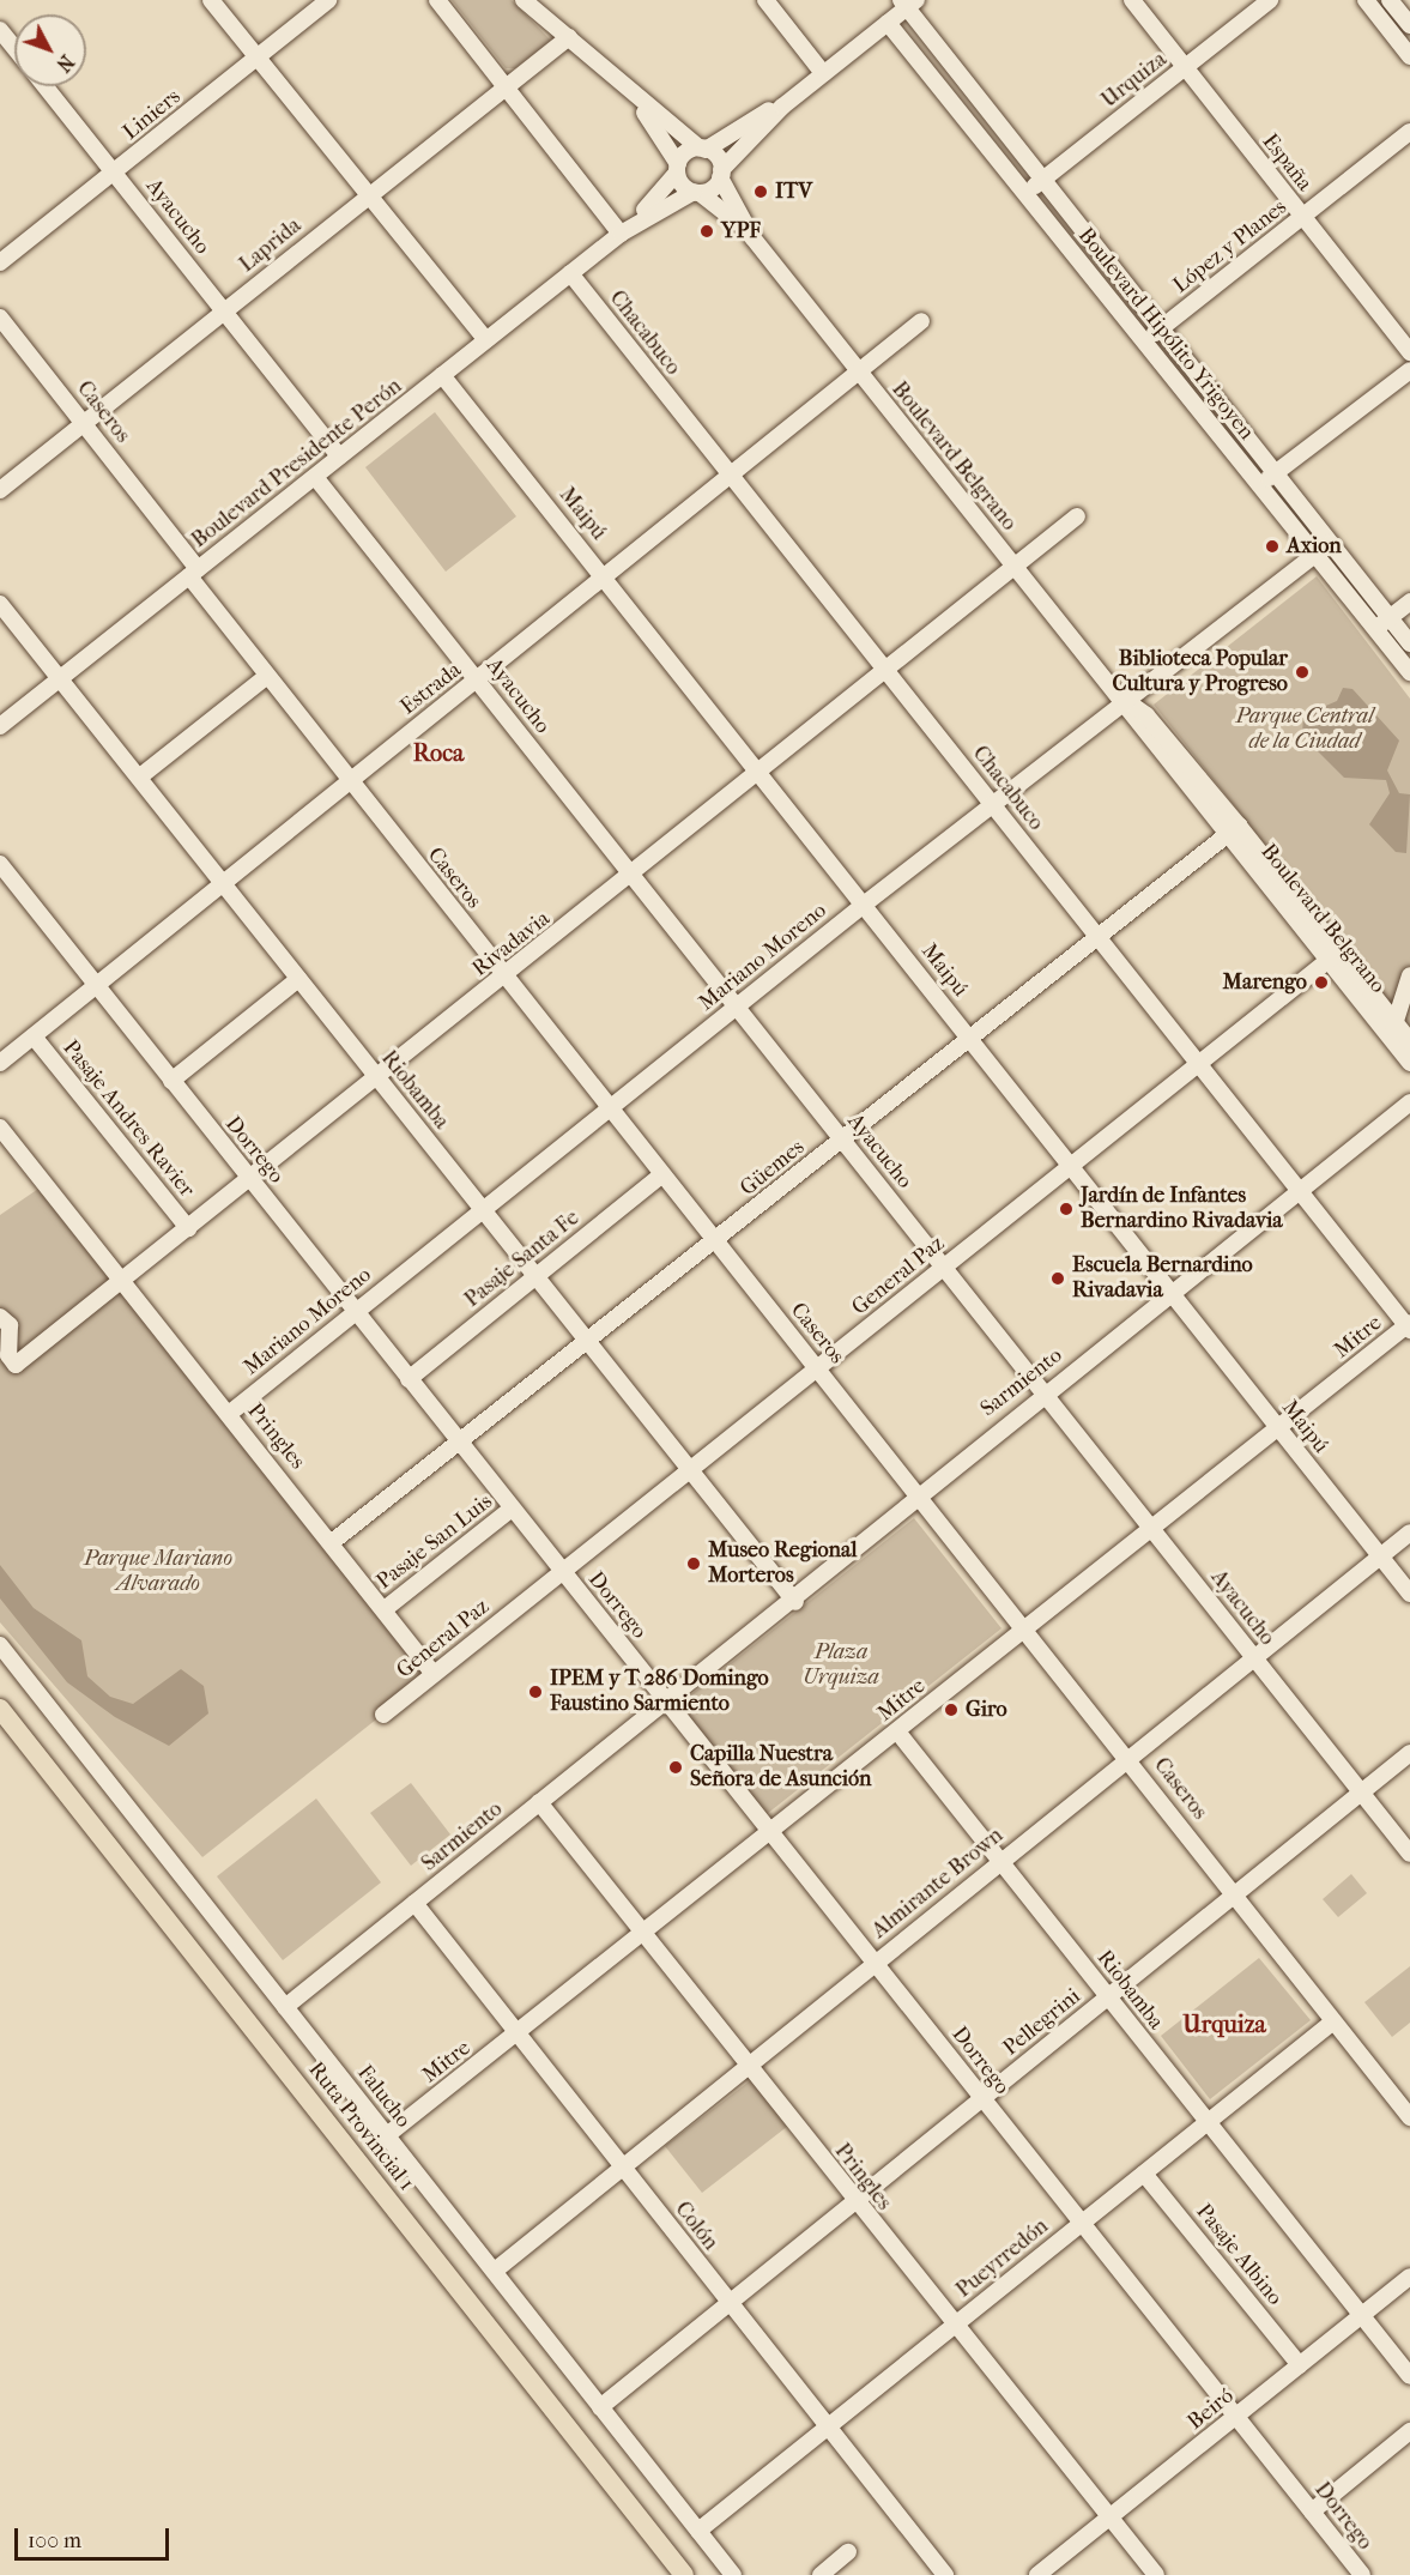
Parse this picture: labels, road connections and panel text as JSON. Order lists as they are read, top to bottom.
{
  "streets": {
    "main road": ["Ruta Provincial 1"],
    "street": [
      "Urquiza",
      "Liniers",
      "España",
      "Ayacucho",
      "Laprida",
      "López y Planes",
      "Chacabuco",
      "Boulevard Hipólito Yrigoyen",
      "Caseros",
      "Boulevard Belgrano",
      "Boulevard Presidente Perón",
      "Maipú",
      "Estrada",
      "Rivadavia",
      "Mariano Moreno",
      "Riobamba",
      "Pasaje Andres Ravier",
      "Dorrego",
      "Güemes",
      "Pasaje Santa Fe",
      "General Paz",
      "Mitre",
      "Sarmiento",
      "Pringles",
      "Pasaje San Luis",
      "Almirante Brown",
      "Pellegrini",
      "Falucho",
      "Colón",
      "Pasaje Albino",
      "Pueyrredón",
      "Beiró"
    ]
  },
  "crossings": [
    ["Urquiza", "España"],
    ["Urquiza", "Boulevard Hipólito Yrigoyen"],
    ["Liniers", "Ayacucho"],
    ["España", "López y Planes"],
    ["Ayacucho", "Laprida"],
    ["Ayacucho", "Boulevard Presidente Perón"],
    ["Ayacucho", "Estrada"],
    ["Ayacucho", "Rivadavia"],
    ["Ayacucho", "Mariano Moreno"],
    ["Ayacucho", "Güemes"],
    ["Ayacucho", "General Paz"],
    ["Ayacucho", "Mitre"],
    ["Ayacucho", "Sarmiento"],
    ["Ayacucho", "Almirante Brown"],
    ["Ayacucho", "Pellegrini"],
    ["Laprida", "Caseros"],
    ["López y Planes", "Boulevard Hipólito Yrigoyen"],
    ["Chacabuco", "Boulevard Presidente Perón"],
    ["Chacabuco", "Estrada"],
    ["Chacabuco", "Rivadavia"],
    ["Chacabuco", "Mariano Moreno"],
    ["Chacabuco", "Güemes"],
    ["Chacabuco", "General Paz"],
    ["Chacabuco", "Mitre"],
    ["Chacabuco", "Sarmiento"],
    ["Boulevard Hipólito Yrigoyen", "Mariano Moreno"],
    ["Caseros", "Boulevard Presidente Perón"],
    ["Caseros", "Estrada"],
    ["Caseros", "Rivadavia"],
    ["Caseros", "Mariano Moreno"],
    ["Caseros", "Güemes"],
    ["Caseros", "Pasaje Santa Fe"],
    ["Caseros", "General Paz"],
    ["Caseros", "Mitre"],
    ["Caseros", "Sarmiento"],
    ["Caseros", "Almirante Brown"],
    ["Caseros", "Pellegrini"],
    ["Caseros", "Pueyrredón"],
    ["Boulevard Belgrano", "Boulevard Presidente Perón"],
    ["Boulevard Belgrano", "Estrada"],
    ["Boulevard Belgrano", "Rivadavia"],
    ["Boulevard Belgrano", "Mariano Moreno"],
    ["Boulevard Belgrano", "Güemes"],
    ["Boulevard Belgrano", "General Paz"],
    ["Boulevard Presidente Perón", "Maipú"],
    ["Boulevard Presidente Perón", "Riobamba"],
    ["Maipú", "Estrada"],
    ["Maipú", "Rivadavia"],
    ["Maipú", "Mariano Moreno"],
    ["Maipú", "Güemes"],
    ["Maipú", "General Paz"],
    ["Maipú", "Mitre"],
    ["Maipú", "Sarmiento"],
    ["Maipú", "Almirante Brown"],
    ["Estrada", "Riobamba"],
    ["Estrada", "Pasaje Andres Ravier"],
    ["Estrada", "Dorrego"],
    ["Rivadavia", "Riobamba"],
    ["Rivadavia", "Pasaje Andres Ravier"],
    ["Rivadavia", "Dorrego"],
    ["Rivadavia", "Pringles"],
    ["Mariano Moreno", "Riobamba"],
    ["Mariano Moreno", "Dorrego"],
    ["Mariano Moreno", "Pringles"],
    ["Riobamba", "Güemes"],
    ["Riobamba", "Pasaje Santa Fe"],
    ["Riobamba", "General Paz"],
    ["Riobamba", "Mitre"],
    ["Riobamba", "Sarmiento"],
    ["Riobamba", "Almirante Brown"],
    ["Riobamba", "Pellegrini"],
    ["Riobamba", "Pueyrredón"],
    ["Riobamba", "Beiró"],
    ["Dorrego", "Güemes"],
    ["Dorrego", "Pasaje Santa Fe"],
    ["Dorrego", "General Paz"],
    ["Dorrego", "Mitre"],
    ["Dorrego", "Sarmiento"],
    ["Dorrego", "Pasaje San Luis"],
    ["Dorrego", "Almirante Brown"],
    ["Dorrego", "Pellegrini"],
    ["Dorrego", "Pueyrredón"],
    ["Dorrego", "Beiró"],
    ["Güemes", "Pringles"],
    ["General Paz", "Pringles"],
    ["Mitre", "Pringles"],
    ["Mitre", "Falucho"],
    ["Mitre", "Colón"],
    ["Sarmiento", "Pringles"],
    ["Sarmiento", "Falucho"],
    ["Sarmiento", "Colón"],
    ["Pringles", "Pasaje San Luis"],
    ["Pringles", "Almirante Brown"],
    ["Pringles", "Pellegrini"],
    ["Pringles", "Pueyrredón"],
    ["Pringles", "Beiró"],
    ["Almirante Brown", "Falucho"],
    ["Almirante Brown", "Colón"],
    ["Pellegrini", "Falucho"],
    ["Pellegrini", "Colón"],
    ["Falucho", "Pueyrredón"],
    ["Colón", "Pueyrredón"],
    ["Pasaje Albino", "Pueyrredón"],
    ["Pasaje Albino", "Beiró"]
  ],
  "districts": ["Roca", "Urquiza"],
  "parks": ["Parque Central de la Ciudad", "Parque Mariano Alvarado", "Plaza Urquiza"],
  "places": [
    "ITV",
    "YPF",
    "Axion",
    "Biblioteca Popular Cultura y Progreso",
    "Marengo",
    "Jardín de Infantes Bernardino Rivadavia",
    "Escuela Bernardino Rivadavia",
    "Museo Regional Morteros",
    "IPEM y T 286 Domingo Faustino Sarmiento",
    "Giro",
    "Capilla Nuestra Señora de Asunción"
  ],
  "scale_bar": "100 m",
  "north": "bottom right"
}
